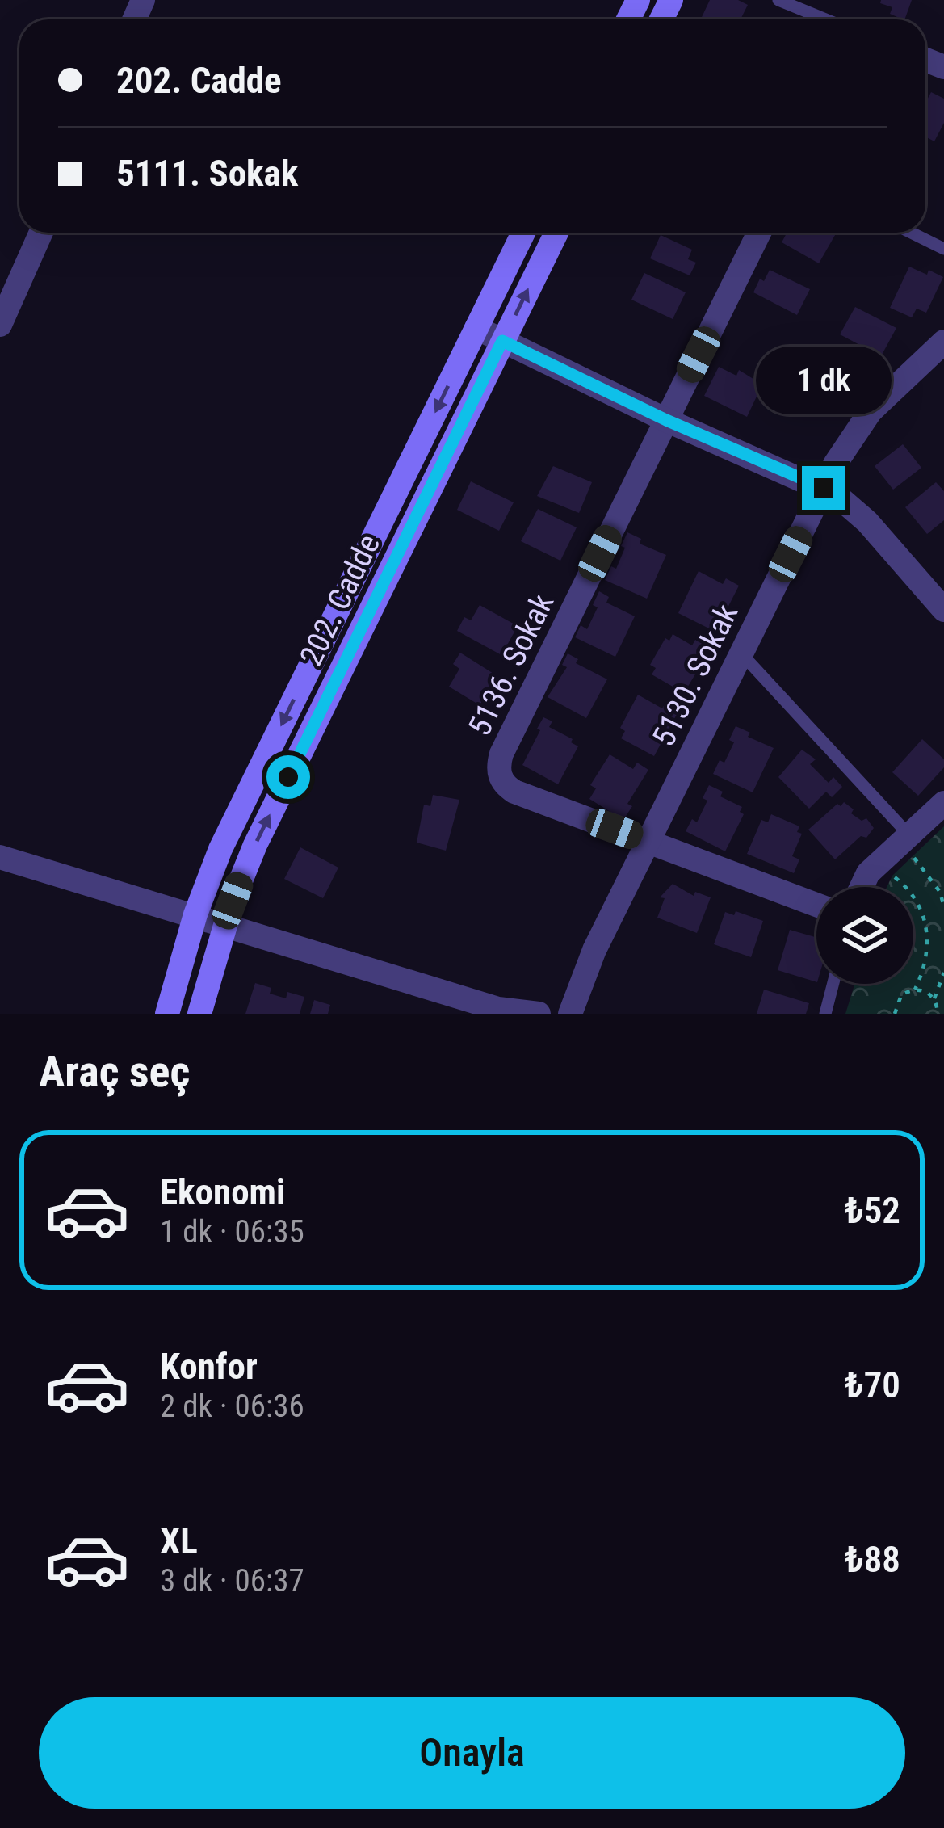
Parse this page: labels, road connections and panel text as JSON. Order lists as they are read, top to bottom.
{
  "streets": {
    "main road": ["202. Cadde"],
    "street": ["5136. Sokak", "5130. Sokak"]
  },
  "crossings": [
    ["5136. Sokak", "5130. Sokak"]
  ],
  "page": {
    "banner": ["202. Cadde", "5111. Sokak"],
    "bubble": "1 dk",
    "heading": "Araç seç",
    "list": [
      {
        "name": "Ekonomi",
        "note": "1 dk · 06:35",
        "value": "₺52"
      },
      {
        "name": "Konfor",
        "note": "2 dk · 06:36",
        "value": "₺70"
      },
      {
        "name": "XL",
        "note": "3 dk · 06:37",
        "value": "₺88"
      }
    ],
    "buttons": "Onayla"
  }
}
